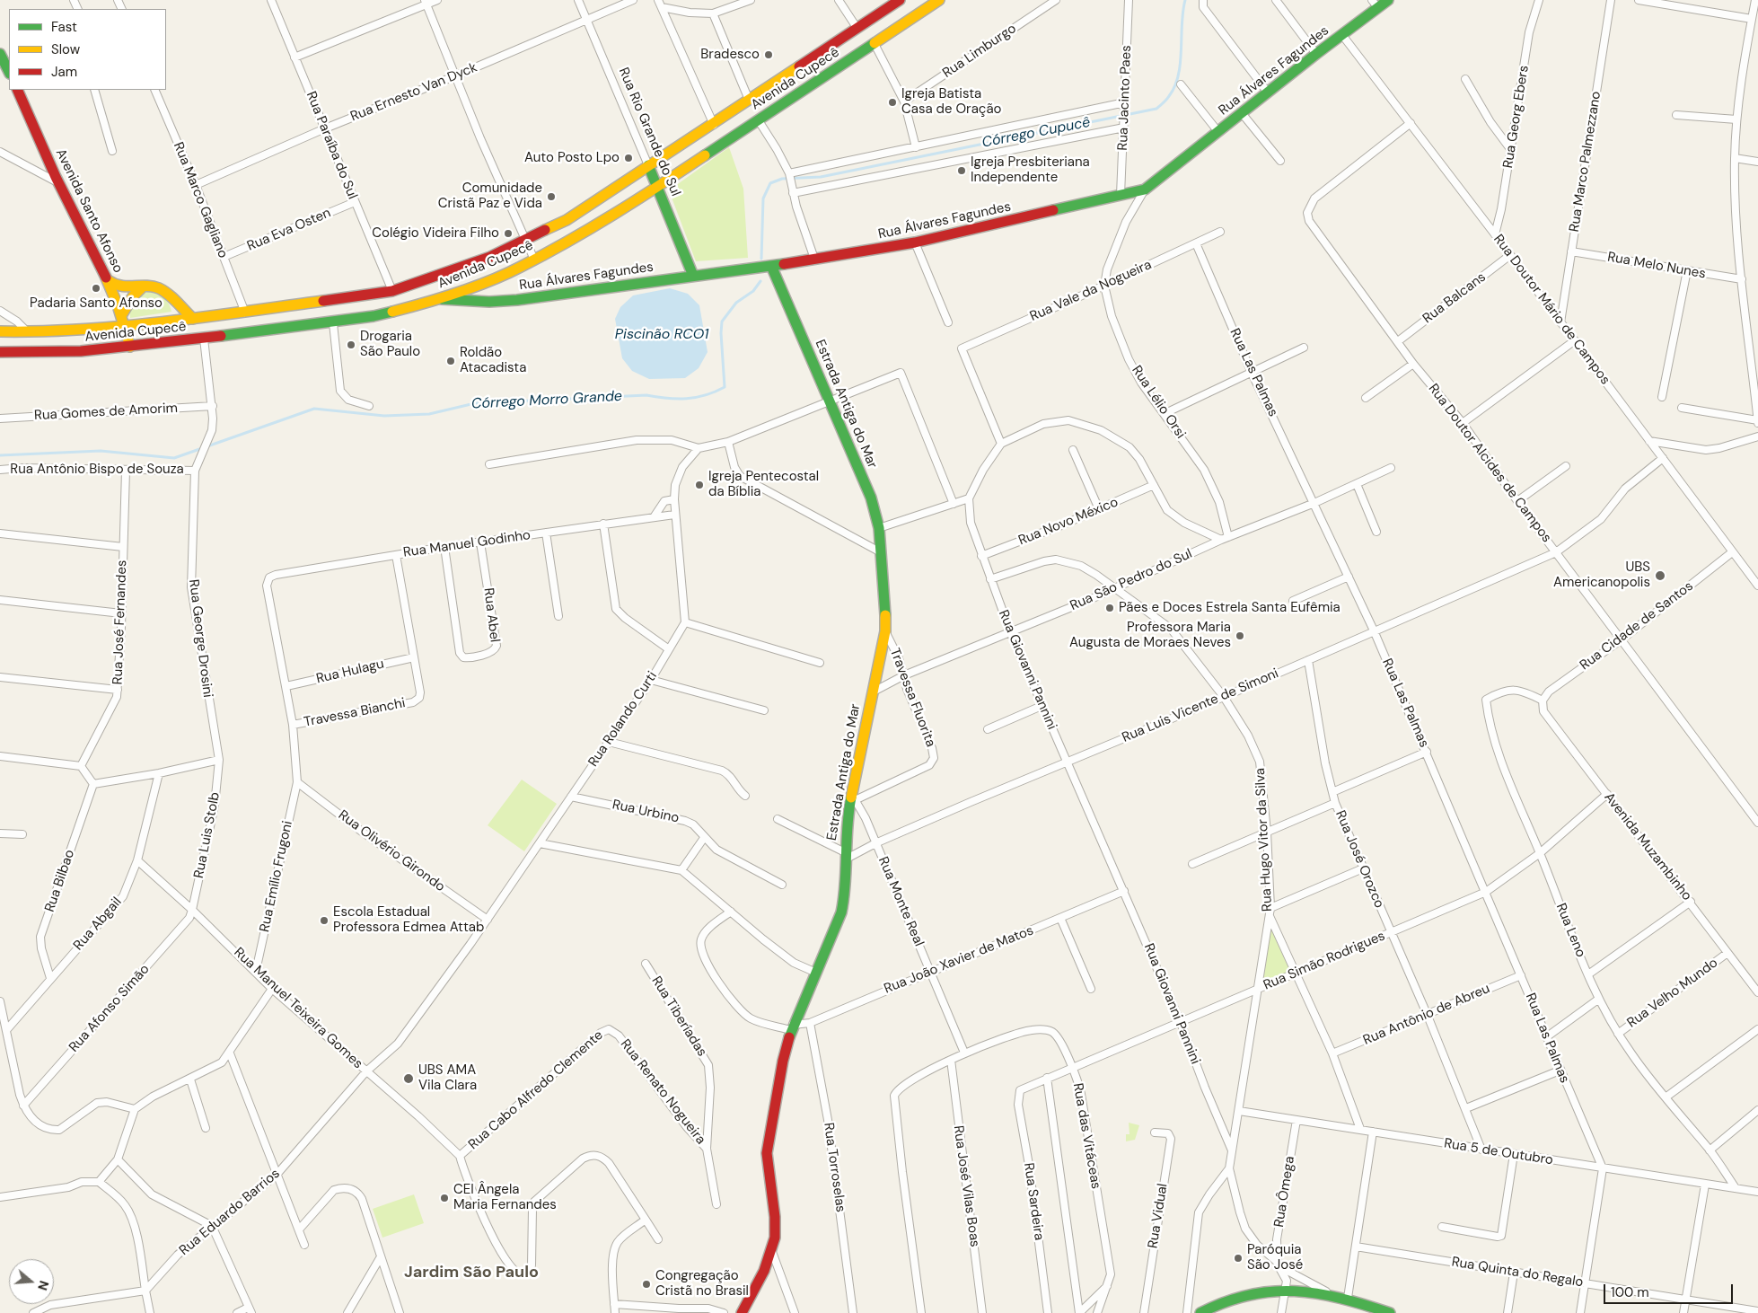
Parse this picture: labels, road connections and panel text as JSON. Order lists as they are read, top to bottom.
{
  "streets": {
    "street": [
      "Rua Limburgo",
      "Rua Álvares Fagundes",
      "Avenida Cupecê",
      "Rua Ernesto Van Dyck",
      "Rua Jacinto Paes",
      "Rua Georg Ebers",
      "Rua Rio Grande do Sul",
      "Rua Paraíba do Sul",
      "Rua Marco Palmezzano",
      "Rua Marco Gagliano",
      "Avenida Santo Afonso",
      "Rua Eva Osten",
      "Rua Melo Nunes",
      "Rua Vale da Nogueira",
      "Rua Balcans",
      "Rua Doutor Mário de Campos",
      "Rua Las Palmas",
      "Rua Lélio Orsi",
      "Estrada Antiga do Mar",
      "Rua Gomes de Amorim",
      "Rua Doutor Alcides de Campos",
      "Rua Antônio Bispo de Souza",
      "Rua Novo México",
      "Rua Manuel Godinho",
      "Rua São Pedro do Sul",
      "Rua Abel",
      "Rua José Fernandes",
      "Rua Cidade de Santos",
      "Rua George Drosini",
      "Rua Giovanni Pannini",
      "Rua Hulagu",
      "Travessa Fluorita",
      "Rua Luis Vicente de Simoni",
      "Travessa Bianchi",
      "Rua Rolando Curti",
      "Rua Urbino",
      "Rua Luis Stolb",
      "Rua Hugo Vitor da Silva",
      "Avenida Muzambinho",
      "Rua Olivério Girondo",
      "Rua José Orozco",
      "Rua Emílio Frugoni",
      "Rua Bilbao",
      "Rua Monte Real",
      "Rua Abgail",
      "Rua Leno",
      "Rua João Xavier de Matos",
      "Rua Simão Rodrigues",
      "Rua Velho Mundo",
      "Rua Afonso Simão",
      "Rua Manuel Teixeira Gomes",
      "Rua Antônio de Abreu",
      "Rua Tiberíadas",
      "Rua Cabo Alfredo Clemente",
      "Rua Renato Nogueira",
      "Rua das Vitáceas",
      "Rua 5 de Outubro",
      "Rua Torroselas",
      "Rua José Vilas Boas",
      "Rua Ômega",
      "Rua Sardeira",
      "Rua Eduardo Barrios",
      "Rua Vidual",
      "Rua Quinta do Regalo"
    ]
  },
  "crossings": [
    ["Rua Álvares Fagundes", "Avenida Cupecê"],
    ["Rua Álvares Fagundes", "Rua Jacinto Paes"],
    ["Rua Álvares Fagundes", "Rua Rio Grande do Sul"],
    ["Rua Álvares Fagundes", "Rua Doutor Mário de Campos"],
    ["Rua Álvares Fagundes", "Rua Lélio Orsi"],
    ["Rua Álvares Fagundes", "Estrada Antiga do Mar"],
    ["Avenida Cupecê", "Rua Rio Grande do Sul"],
    ["Avenida Cupecê", "Rua Paraíba do Sul"],
    ["Avenida Cupecê", "Rua Marco Gagliano"],
    ["Avenida Cupecê", "Avenida Santo Afonso"],
    ["Avenida Cupecê", "Rua George Drosini"],
    ["Rua Ernesto Van Dyck", "Rua Rio Grande do Sul"],
    ["Rua Ernesto Van Dyck", "Rua Paraíba do Sul"],
    ["Rua Ernesto Van Dyck", "Rua Marco Gagliano"],
    ["Rua Georg Ebers", "Rua Doutor Mário de Campos"],
    ["Rua Paraíba do Sul", "Rua Eva Osten"],
    ["Rua Marco Palmezzano", "Rua Melo Nunes"],
    ["Rua Marco Palmezzano", "Rua Doutor Mário de Campos"],
    ["Rua Marco Gagliano", "Rua Eva Osten"],
    ["Rua Vale da Nogueira", "Rua Las Palmas"],
    ["Rua Vale da Nogueira", "Rua Lélio Orsi"],
    ["Rua Balcans", "Rua Doutor Mário de Campos"],
    ["Rua Balcans", "Rua Doutor Alcides de Campos"],
    ["Rua Doutor Mário de Campos", "Rua Doutor Alcides de Campos"],
    ["Rua Doutor Mário de Campos", "Rua Cidade de Santos"],
    ["Rua Doutor Mário de Campos", "Rua Luis Vicente de Simoni"],
    ["Rua Las Palmas", "Rua São Pedro do Sul"],
    ["Rua Las Palmas", "Rua Luis Vicente de Simoni"],
    ["Rua Las Palmas", "Rua Simão Rodrigues"],
    ["Rua Las Palmas", "Rua Antônio de Abreu"],
    ["Rua Las Palmas", "Rua 5 de Outubro"],
    ["Rua Lélio Orsi", "Rua São Pedro do Sul"],
    ["Estrada Antiga do Mar", "Rua São Pedro do Sul"],
    ["Estrada Antiga do Mar", "Travessa Fluorita"],
    ["Estrada Antiga do Mar", "Rua Luis Vicente de Simoni"],
    ["Estrada Antiga do Mar", "Rua Monte Real"],
    ["Estrada Antiga do Mar", "Rua João Xavier de Matos"],
    ["Rua Gomes de Amorim", "Rua George Drosini"],
    ["Rua Doutor Alcides de Campos", "Rua Cidade de Santos"],
    ["Rua Doutor Alcides de Campos", "Rua Luis Vicente de Simoni"],
    ["Rua Antônio Bispo de Souza", "Rua José Fernandes"],
    ["Rua Antônio Bispo de Souza", "Rua George Drosini"],
    ["Rua Novo México", "Rua Giovanni Pannini"],
    ["Rua Manuel Godinho", "Rua Abel"],
    ["Rua Manuel Godinho", "Rua Emílio Frugoni"],
    ["Rua São Pedro do Sul", "Rua Giovanni Pannini"],
    ["Rua São Pedro do Sul", "Travessa Fluorita"],
    ["Rua São Pedro do Sul", "Rua Hugo Vitor da Silva"],
    ["Rua Cidade de Santos", "Avenida Muzambinho"],
    ["Rua Cidade de Santos", "Rua Leno"],
    ["Rua George Drosini", "Rua Luis Stolb"],
    ["Rua Giovanni Pannini", "Rua Luis Vicente de Simoni"],
    ["Rua Giovanni Pannini", "Rua Hugo Vitor da Silva"],
    ["Rua Giovanni Pannini", "Rua João Xavier de Matos"],
    ["Rua Giovanni Pannini", "Rua Simão Rodrigues"],
    ["Rua Hulagu", "Travessa Bianchi"],
    ["Rua Hulagu", "Rua Emílio Frugoni"],
    ["Travessa Fluorita", "Rua Monte Real"],
    ["Rua Luis Vicente de Simoni", "Rua Hugo Vitor da Silva"],
    ["Rua Luis Vicente de Simoni", "Rua José Orozco"],
    ["Rua Luis Vicente de Simoni", "Rua Monte Real"],
    ["Travessa Bianchi", "Rua Emílio Frugoni"],
    ["Rua Rolando Curti", "Rua Urbino"],
    ["Rua Rolando Curti", "Rua Olivério Girondo"],
    ["Rua Rolando Curti", "Rua Manuel Teixeira Gomes"],
    ["Rua Rolando Curti", "Rua Eduardo Barrios"],
    ["Rua Luis Stolb", "Rua Afonso Simão"],
    ["Rua Luis Stolb", "Rua Manuel Teixeira Gomes"],
    ["Rua Hugo Vitor da Silva", "Rua Simão Rodrigues"],
    ["Rua Hugo Vitor da Silva", "Rua 5 de Outubro"],
    ["Rua Hugo Vitor da Silva", "Rua Ômega"],
    ["Avenida Muzambinho", "Rua Leno"],
    ["Avenida Muzambinho", "Rua Simão Rodrigues"],
    ["Avenida Muzambinho", "Rua Velho Mundo"],
    ["Rua Olivério Girondo", "Rua Emílio Frugoni"],
    ["Rua José Orozco", "Rua Simão Rodrigues"],
    ["Rua José Orozco", "Rua Antônio de Abreu"],
    ["Rua José Orozco", "Rua 5 de Outubro"],
    ["Rua Emílio Frugoni", "Rua Manuel Teixeira Gomes"],
    ["Rua Bilbao", "Rua Abgail"],
    ["Rua Monte Real", "Rua João Xavier de Matos"],
    ["Rua Monte Real", "Rua das Vitáceas"],
    ["Rua Abgail", "Rua Manuel Teixeira Gomes"],
    ["Rua Leno", "Rua Simão Rodrigues"],
    ["Rua Leno", "Rua Velho Mundo"],
    ["Rua Leno", "Rua 5 de Outubro"],
    ["Rua João Xavier de Matos", "Rua Torroselas"],
    ["Rua Simão Rodrigues", "Rua das Vitáceas"],
    ["Rua Simão Rodrigues", "Rua Sardeira"],
    ["Rua Afonso Simão", "Rua Manuel Teixeira Gomes"],
    ["Rua Manuel Teixeira Gomes", "Rua Cabo Alfredo Clemente"],
    ["Rua Manuel Teixeira Gomes", "Rua Eduardo Barrios"],
    ["Rua Tiberíadas", "Rua Renato Nogueira"],
    ["Rua Cabo Alfredo Clemente", "Rua Renato Nogueira"],
    ["Rua das Vitáceas", "Rua José Vilas Boas"],
    ["Rua 5 de Outubro", "Rua Ômega"]
  ],
  "districts": ["Jardim São Paulo"],
  "water": ["Córrego Cupucê", "Piscinão RCO1", "Córrego Morro Grande"],
  "places": [
    "Bradesco",
    "Igreja Batista Casa de Oração",
    "Auto Posto Lpo",
    "Igreja Presbiteriana Independente",
    "Comunidade Cristã Paz e Vida",
    "Colégio Videira Filho",
    "Padaria Santo Afonso",
    "Drogaria São Paulo",
    "Roldão Atacadista",
    "Igreja Pentecostal da Bíblia",
    "UBS Americanopolis",
    "Pães e Doces Estrela Santa Eufêmia",
    "Professora Maria Augusta de Moraes Neves",
    "Escola Estadual Professora Edmea Attab",
    "UBS AMA Vila Clara",
    "CEI Ângela Maria Fernandes",
    "Paróquia São José",
    "Congregação Cristã no Brasil"
  ],
  "legend": ["Fast", "Slow", "Jam"],
  "scale_bar": "100 m",
  "north": "right"
}
